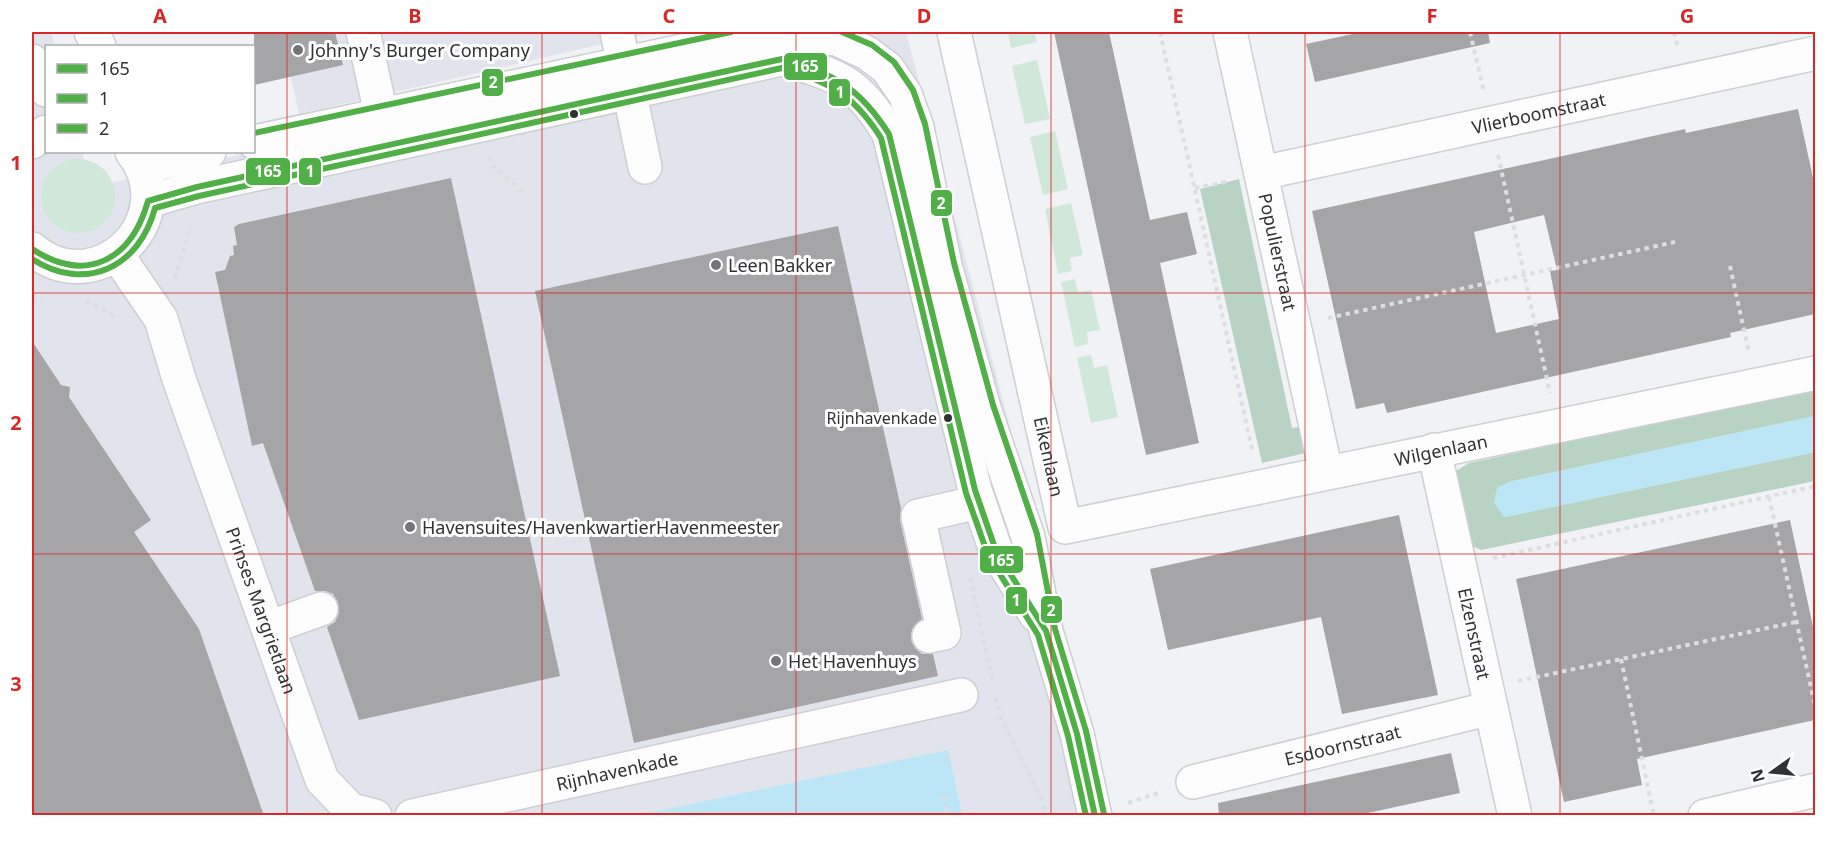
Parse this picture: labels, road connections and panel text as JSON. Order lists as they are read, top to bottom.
{
  "streets": {
    "street": [
      "Vlierboomstraat",
      "Populierstraat",
      "Wilgenlaan",
      "Eikenlaan",
      "Prinses Margrietlaan",
      "Elzenstraat",
      "Esdoornstraat",
      "Rijnhavenkade"
    ]
  },
  "crossings": [
    ["Vlierboomstraat", "Populierstraat"],
    ["Populierstraat", "Wilgenlaan"],
    ["Wilgenlaan", "Eikenlaan"],
    ["Wilgenlaan", "Elzenstraat"],
    ["Elzenstraat", "Esdoornstraat"]
  ],
  "places": [
    "Johnny's Burger Company",
    "Leen Bakker",
    "Rijnhavenkade",
    "Havensuites/HavenkwartierHavenmeester",
    "Het Havenhuys"
  ],
  "lines": ["transit line 2", "transit line 165", "transit line 1"],
  "legend": ["165", "1", "2"],
  "north": "left",
  "grid": {
    "columns": [
      "A",
      "B",
      "C",
      "D",
      "E",
      "F",
      "G"
    ],
    "rows": ["1", "2", "3"]
  }
}
